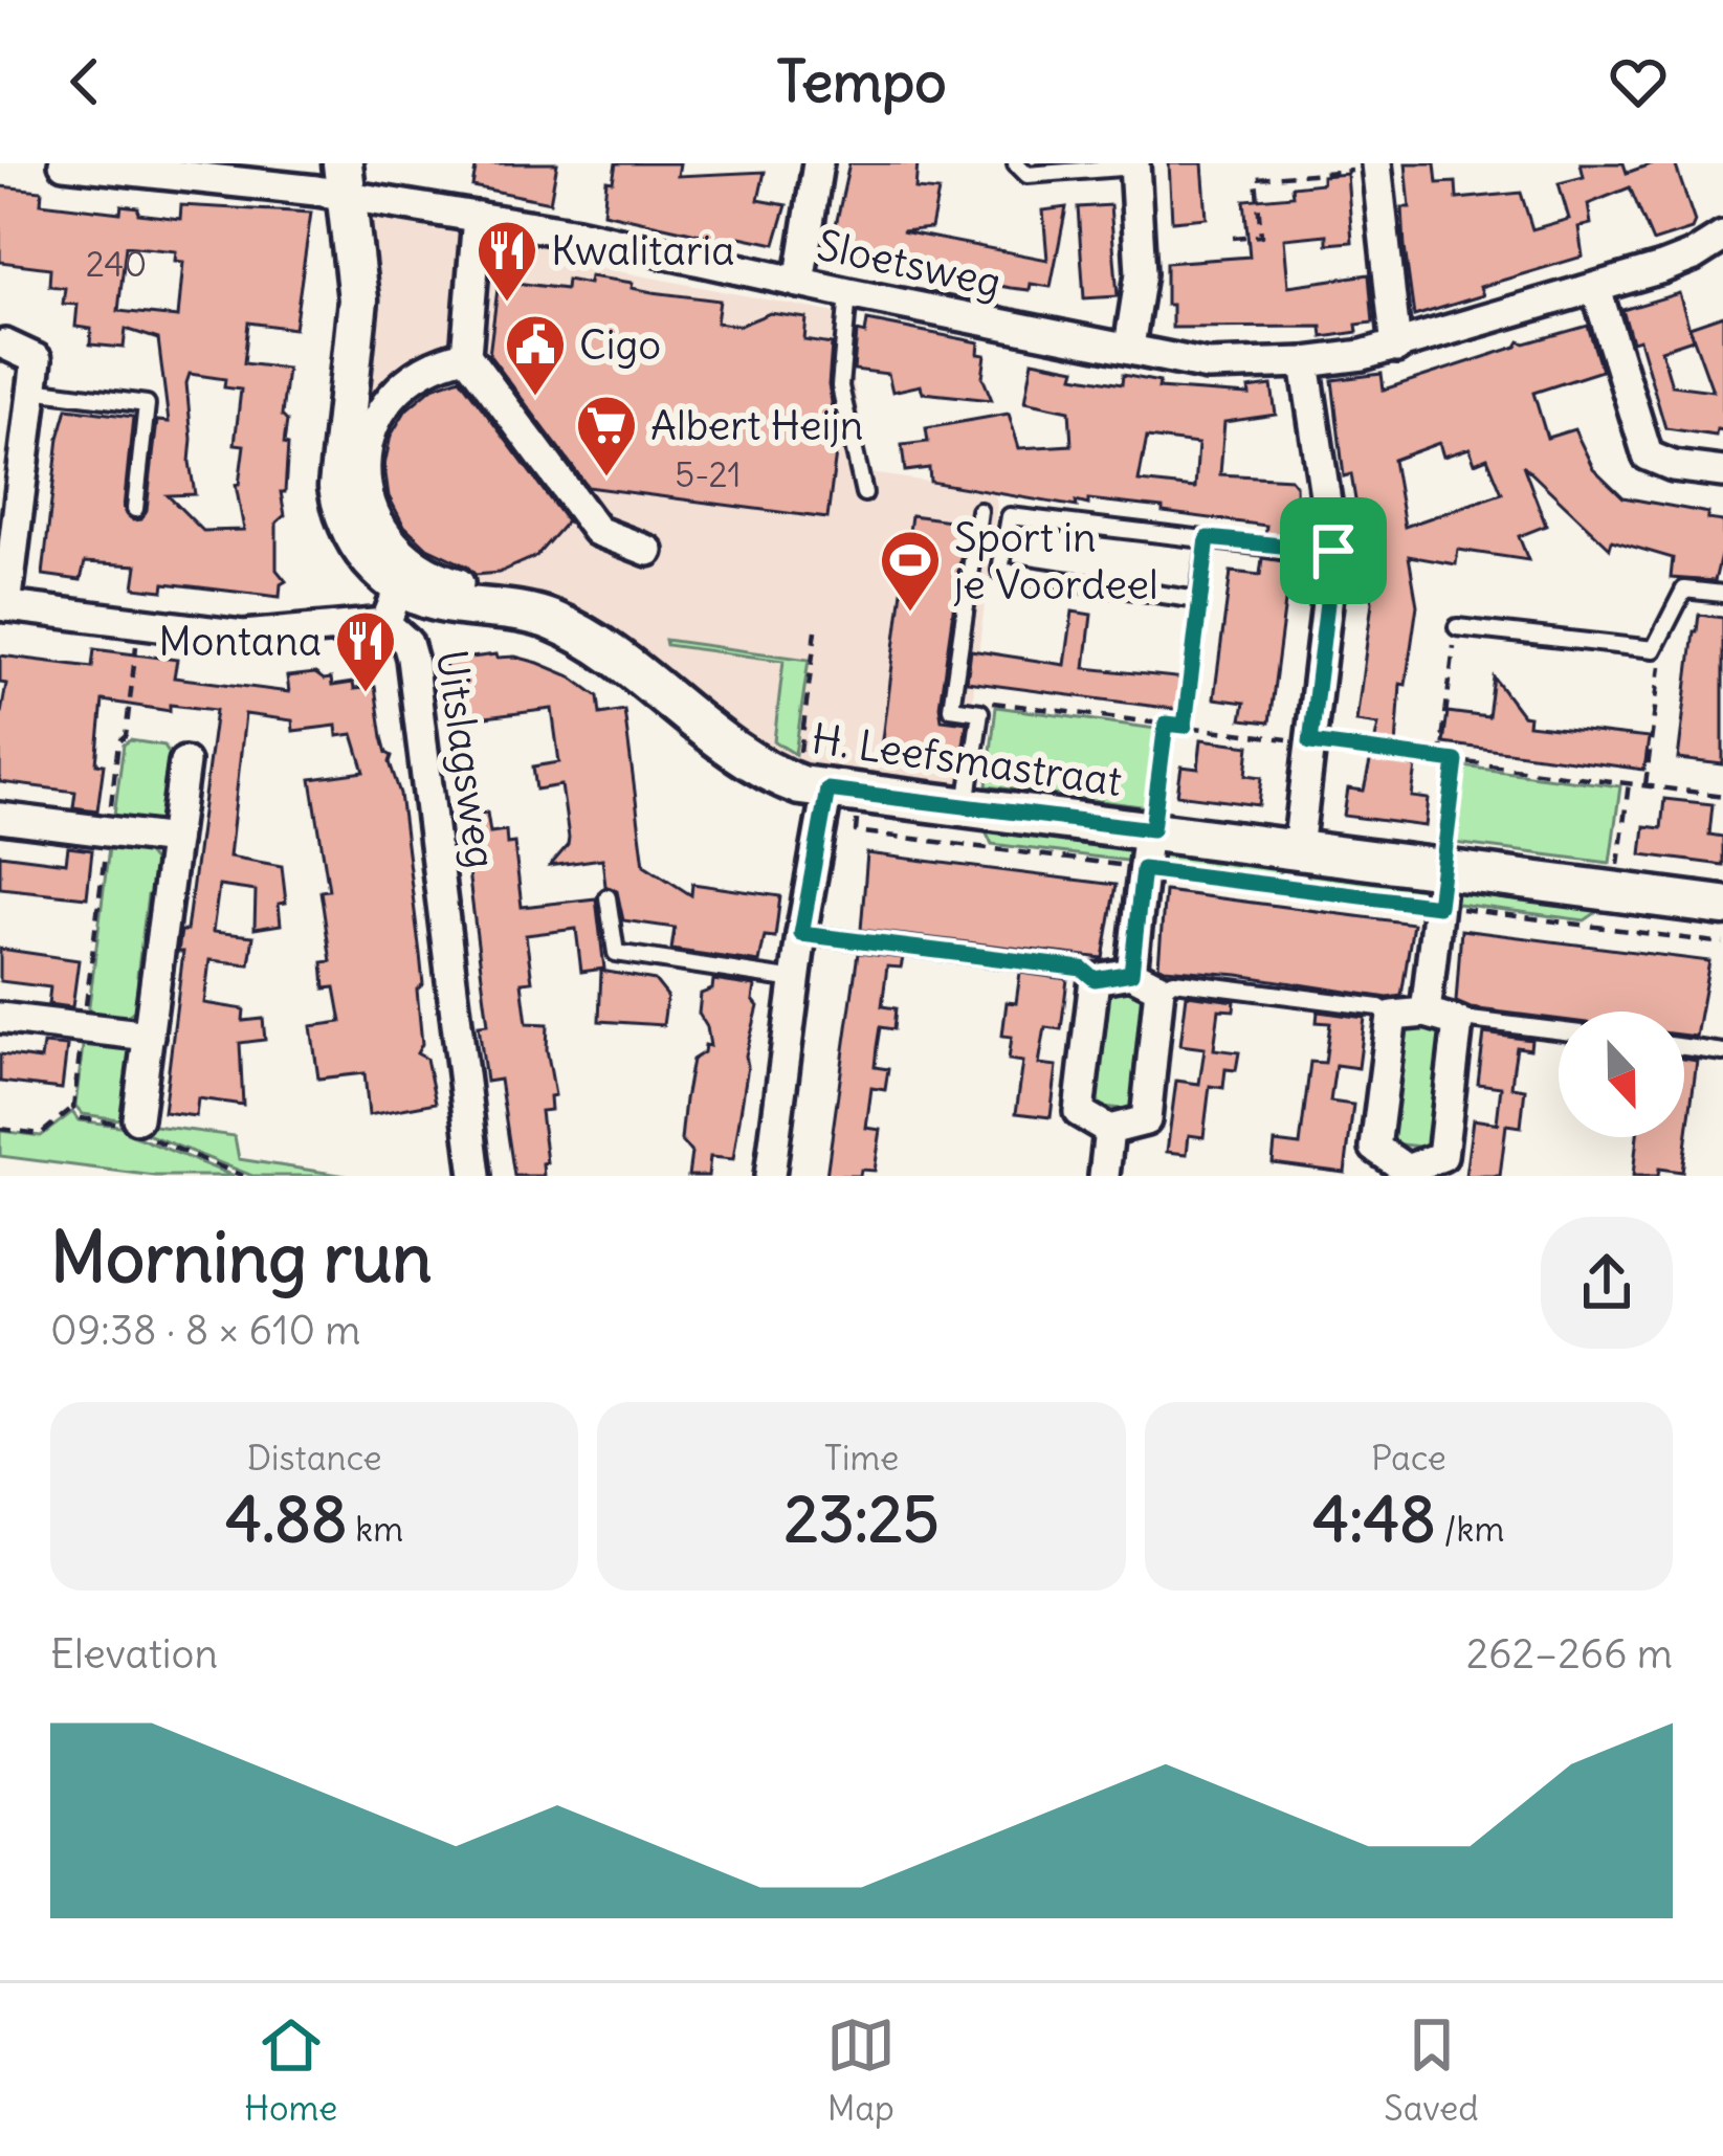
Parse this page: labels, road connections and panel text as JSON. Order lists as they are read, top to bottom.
{
  "streets": {
    "street": ["Sloetsweg", "Uitslagsweg", "H. Leefsmastraat"]
  },
  "crossings": [
    ["Uitslagsweg", "H. Leefsmastraat"]
  ],
  "places": {
    "restaurant": ["Kwalitaria", "Montana"],
    "public building": ["Cigo"],
    "supermarket": ["Albert Heijn"],
    "sports": ["Sport in je Voordeel"]
  },
  "house_numbers": ["240", "5-21"],
  "north": "bottom",
  "page": {
    "header": "Tempo",
    "heading": ["Morning run", "09:38 · 8 × 610 m"],
    "stats": [
      ["Distance", "4.88 km"],
      ["Time", "23:25"],
      ["Pace", "4:48 /km"]
    ],
    "chart": ["Elevation", "262–266 m"],
    "tabs": ["Home", "Map", "Saved"]
  }
}
